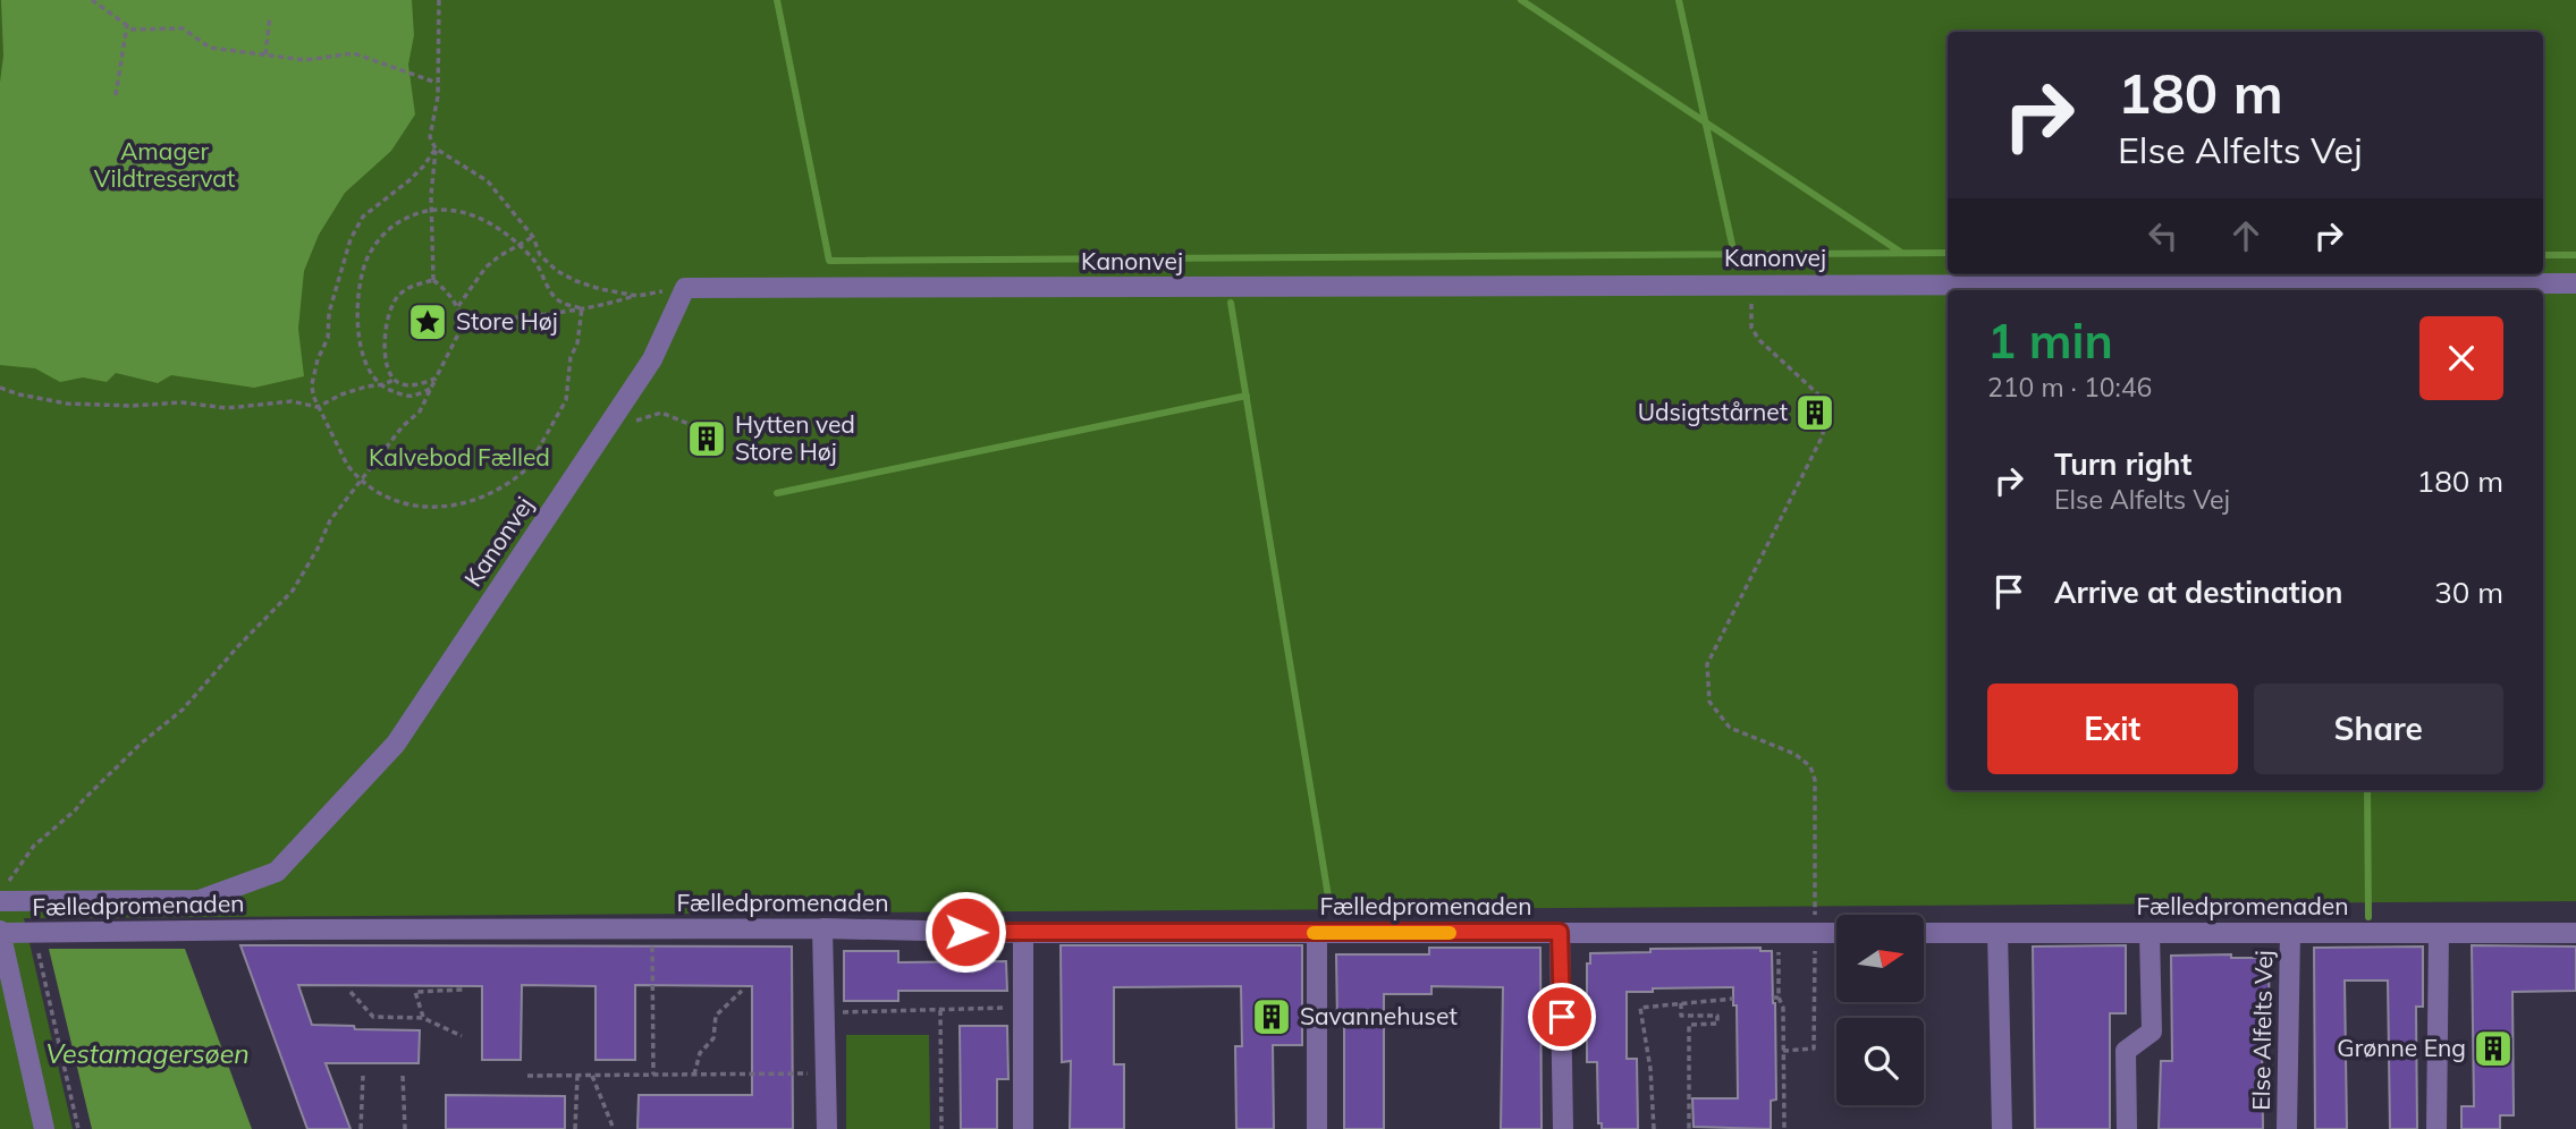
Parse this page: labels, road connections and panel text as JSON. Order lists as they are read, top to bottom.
{
  "streets": {
    "street": ["Kanonvej", "Fælledpromenaden", "Else Alfelts Vej"]
  },
  "crossings": [
    ["Fælledpromenaden", "Else Alfelts Vej"]
  ],
  "water": ["Vestamagersøen"],
  "parks": ["Amager Vildtreservat", "Kalvebod Fælled"],
  "places": {
    "place": ["Store Høj"],
    "building": [
      "Udsigtstårnet",
      "Hytten ved Store Høj",
      "Savannehuset",
      "Grønne Eng"
    ]
  },
  "north": "right",
  "page": {
    "turn": ["180 m", "Else Alfelts Vej"],
    "heading": ["1 min", "210 m · 10:46"],
    "list": [
      {
        "name": "Turn right",
        "note": "Else Alfelts Vej",
        "value": "180 m"
      },
      {
        "name": "Arrive at destination",
        "value": "30 m"
      }
    ],
    "buttons": ["Exit", "Share"]
  }
}
